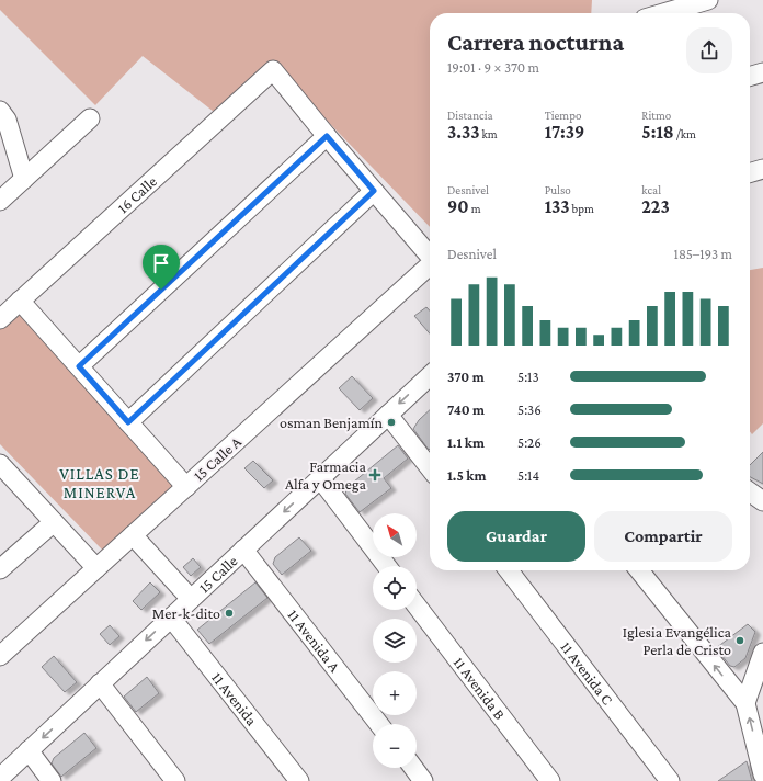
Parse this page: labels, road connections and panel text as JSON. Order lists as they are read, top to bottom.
{
  "streets": {
    "street": [
      "16 Calle",
      "15 Calle A",
      "15 Calle",
      "11 Avenida A",
      "11 Avenida C",
      "11 Avenida B",
      "11 Avenida"
    ]
  },
  "crossings": [
    ["15 Calle", "11 Avenida A"],
    ["15 Calle", "11 Avenida"]
  ],
  "one_way": ["15 Calle"],
  "districts": ["VILLAS DE MINERVA"],
  "places": {
    "other": ["osman Benjamín", "Mer-k-dito", "Iglesia Evangélica Perla de Cristo"],
    "health": ["Farmacia Alfa y Omega"]
  },
  "north": "top left",
  "page": {
    "heading": ["Carrera nocturna", "19:01 · 9 × 370 m"],
    "stats": [
      ["Distancia", "3.33 km"],
      ["Tiempo", "17:39"],
      ["Ritmo", "5:18 /km"],
      ["Desnivel", "90 m"],
      ["Pulso", "133 bpm"],
      ["kcal", "223"]
    ],
    "chart": ["Desnivel", "185–193 m"],
    "list": [
      {
        "name": "370 m",
        "note": "5:13"
      },
      {
        "name": "740 m",
        "note": "5:36"
      },
      {
        "name": "1.1 km",
        "note": "5:26"
      },
      {
        "name": "1.5 km",
        "note": "5:14"
      }
    ],
    "buttons": ["Guardar", "Compartir"],
    "map_buttons": ["+", "−"]
  }
}
